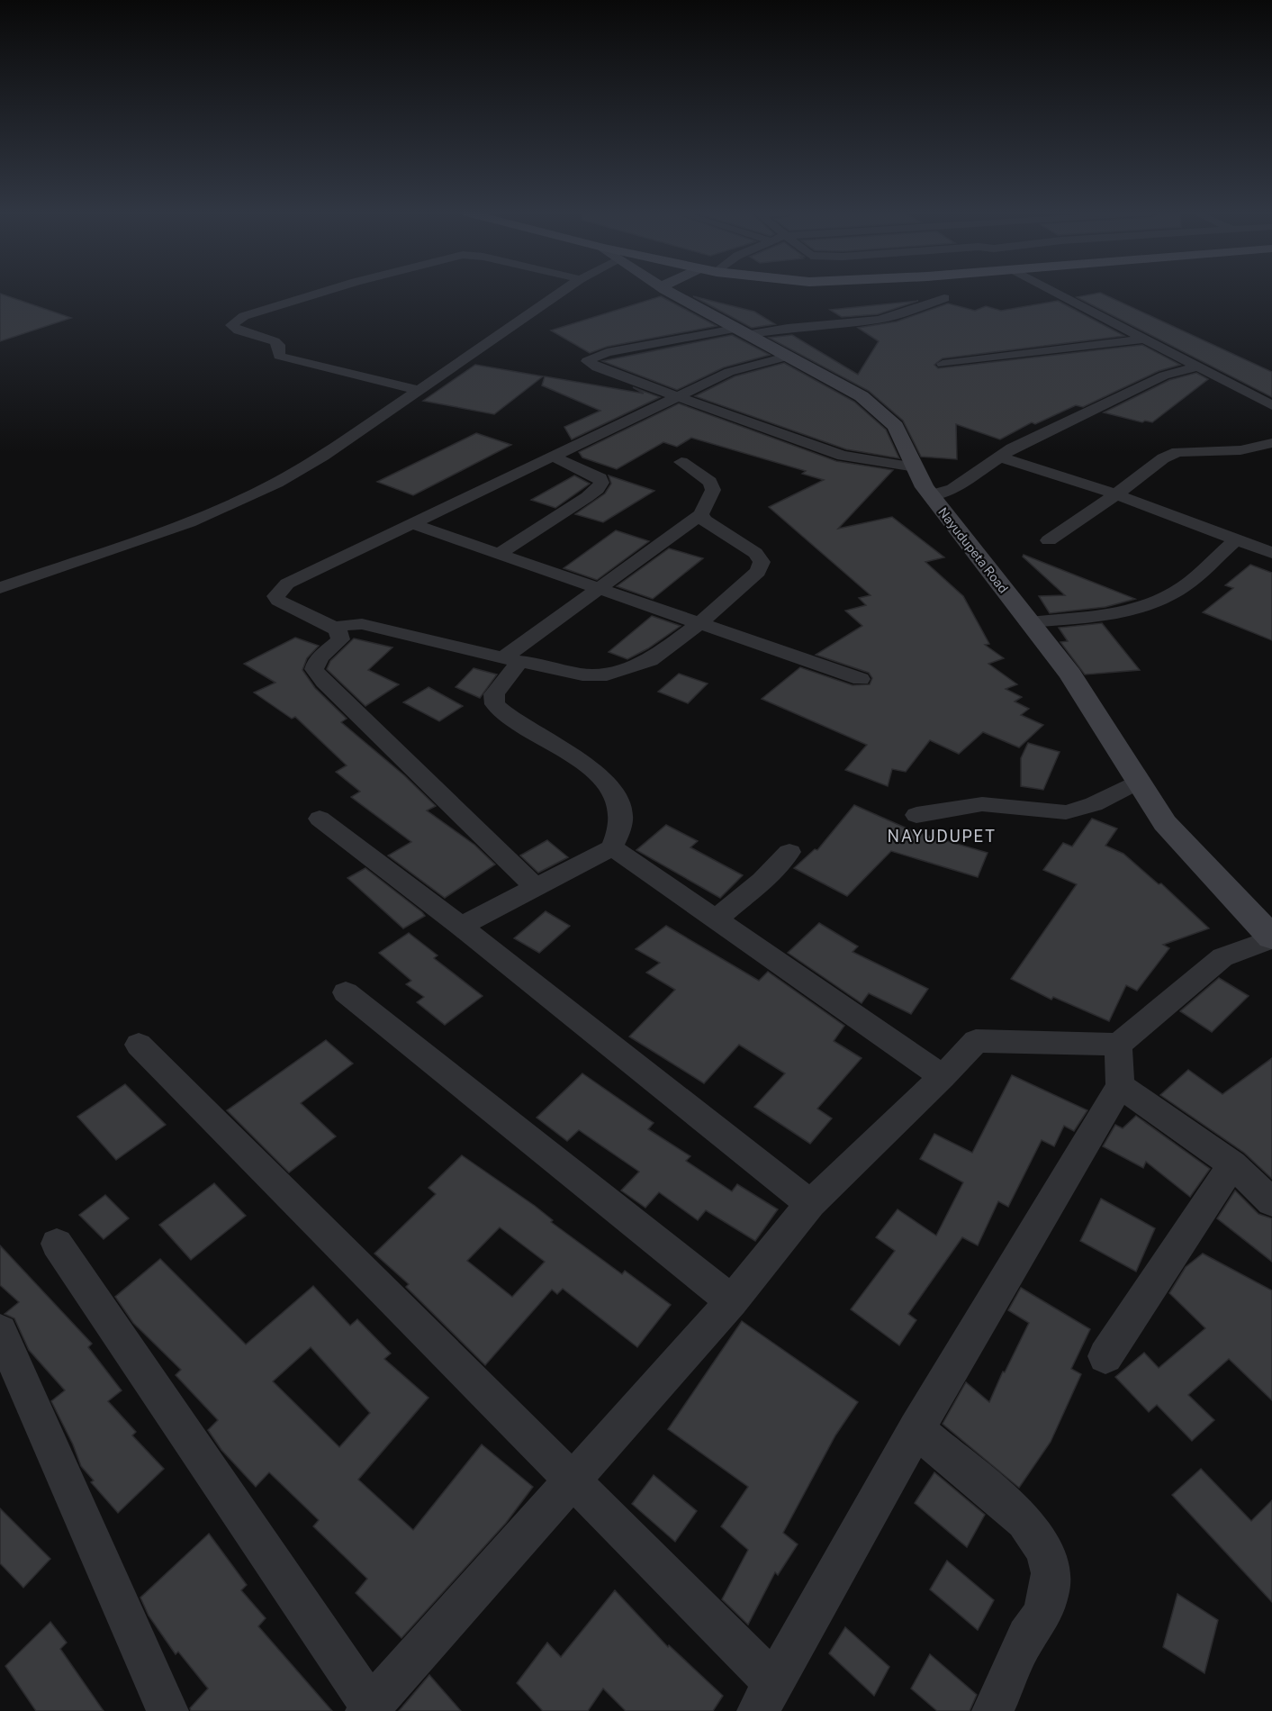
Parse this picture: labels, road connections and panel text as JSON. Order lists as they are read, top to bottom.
{
  "streets": {
    "street": ["Nayudupeta Road"]
  },
  "districts": ["NAYUDUPET"]
}
